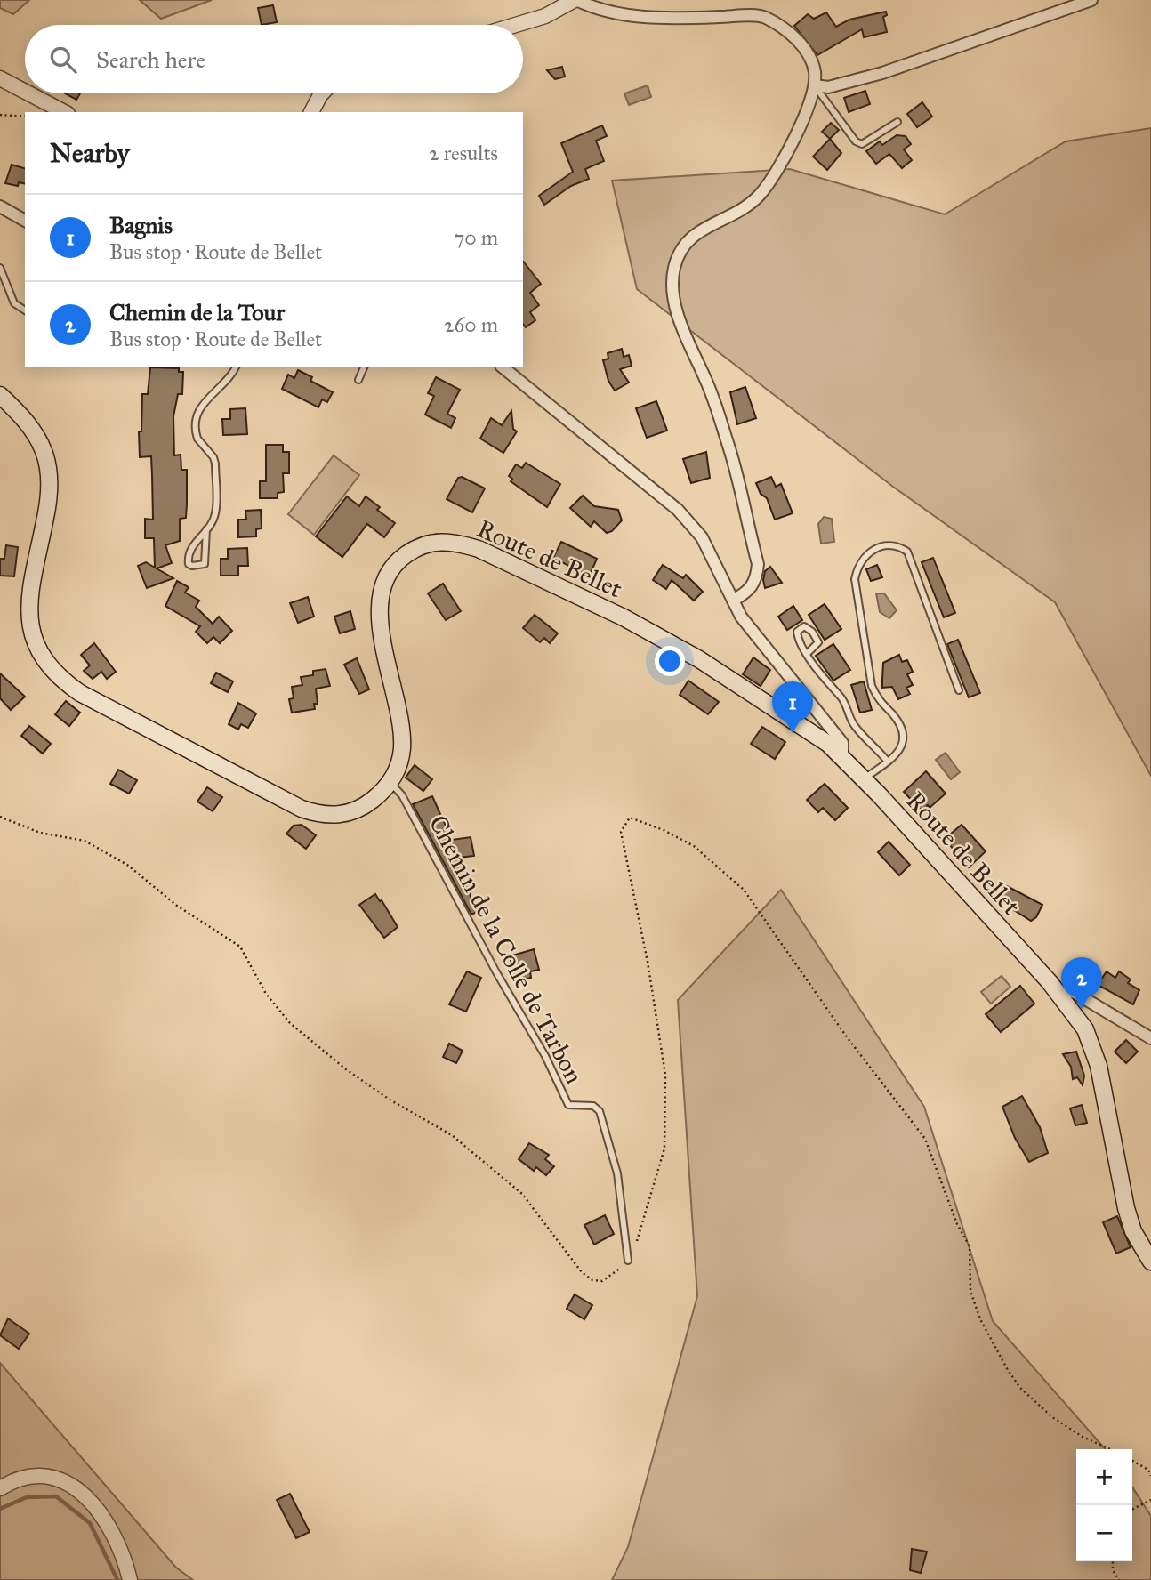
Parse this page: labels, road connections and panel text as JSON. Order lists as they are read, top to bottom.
{
  "streets": {
    "main road": ["Route de Bellet"],
    "lane": ["Chemin de la Colle de Tarbon"]
  },
  "crossings": [
    ["Route de Bellet", "Chemin de la Colle de Tarbon"]
  ],
  "page": {
    "search": "Search here",
    "heading": ["Nearby", "2 results"],
    "list": [
      {
        "mark": "1",
        "name": "Bagnis",
        "note": "Bus stop · Route de Bellet",
        "value": "70 m"
      },
      {
        "mark": "2",
        "name": "Chemin de la Tour",
        "note": "Bus stop · Route de Bellet",
        "value": "260 m"
      }
    ],
    "pins": ["1", "2"],
    "map_buttons": ["+", "−"]
  }
}
